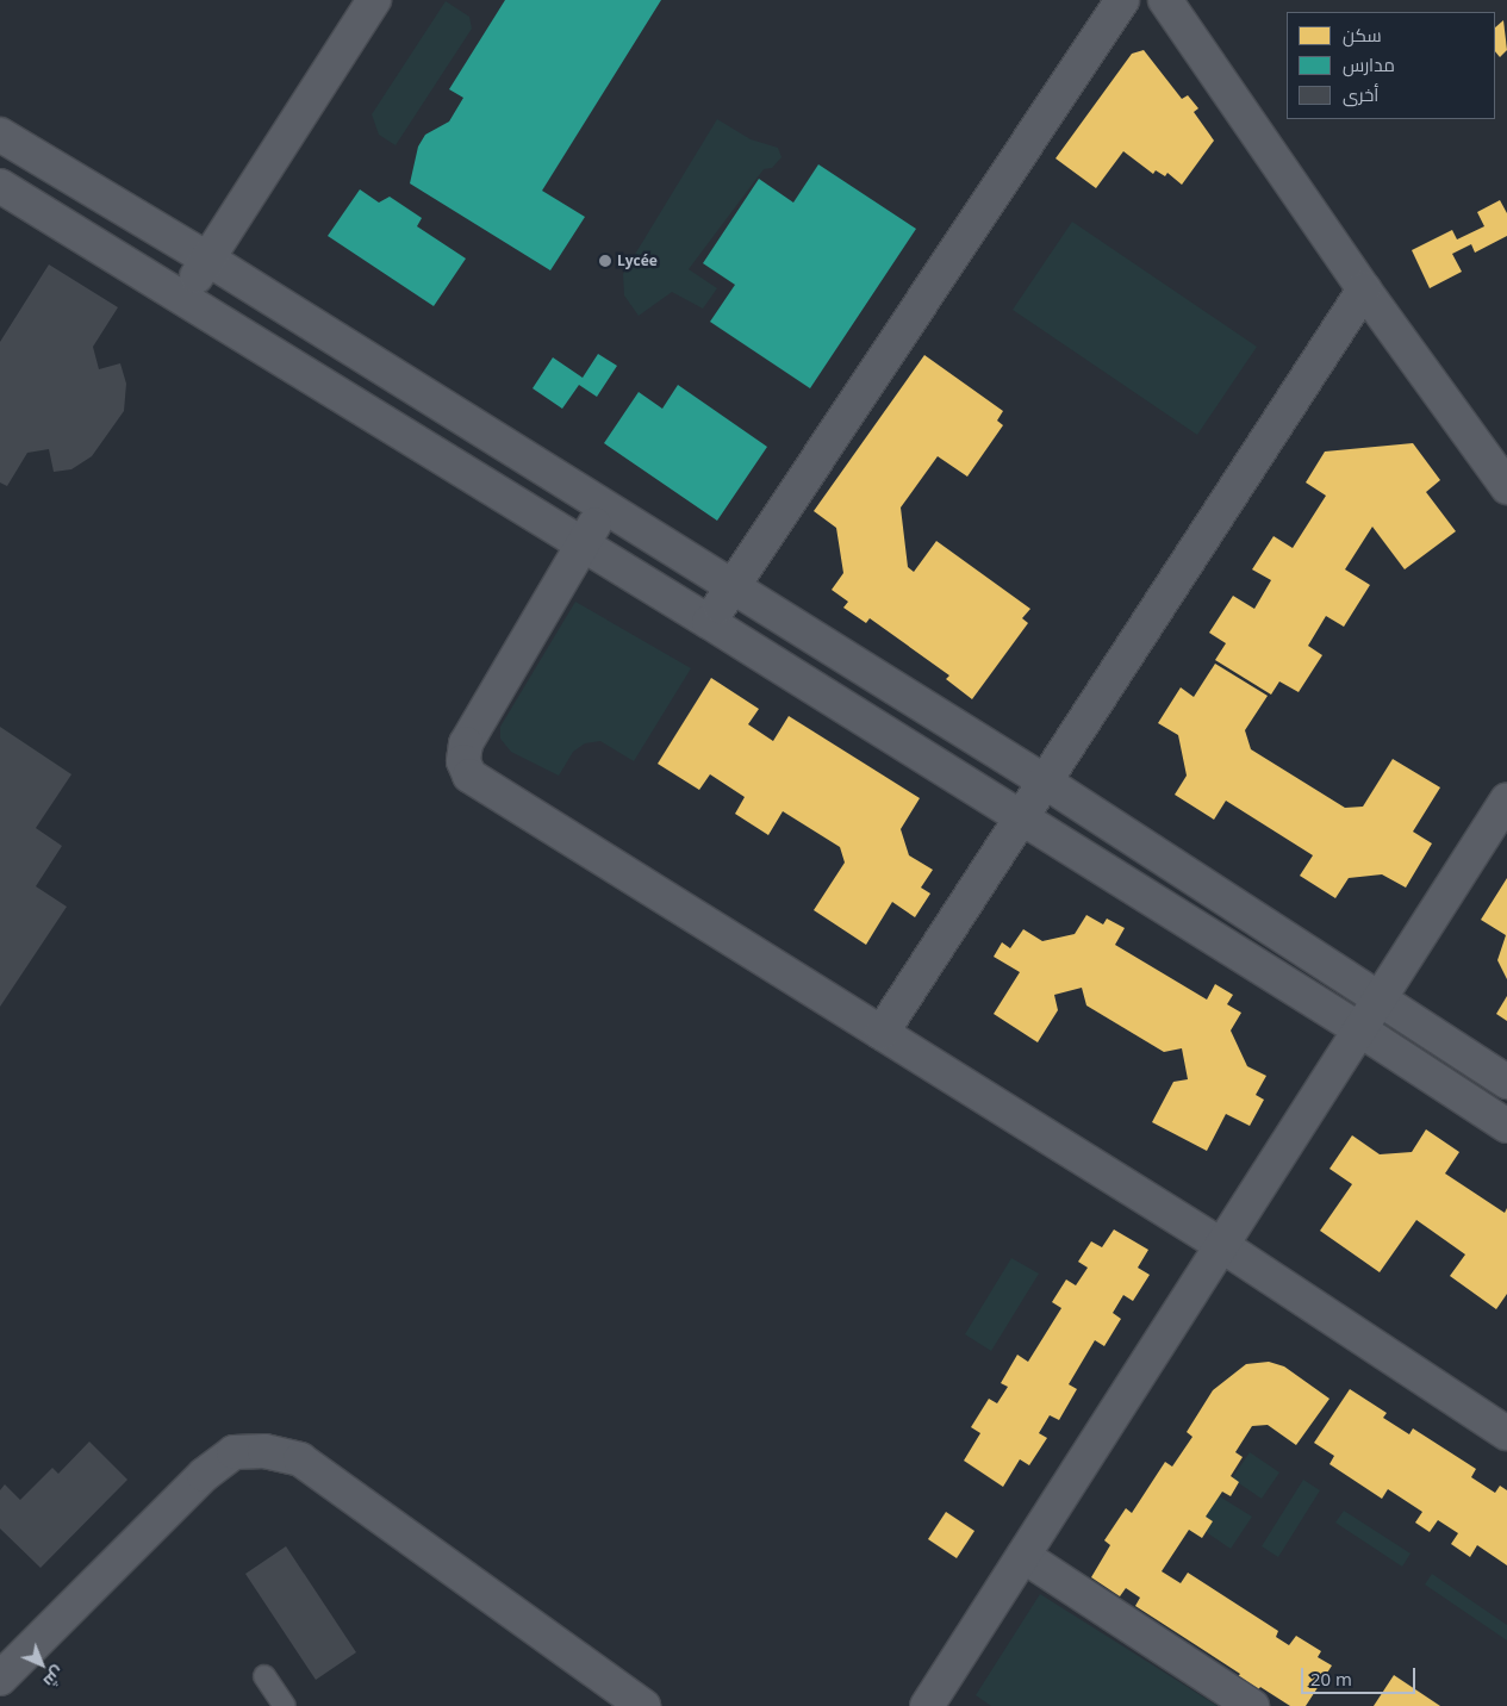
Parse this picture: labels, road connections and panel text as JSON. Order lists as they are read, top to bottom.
{
  "places": ["Lycée"],
  "legend": ["سكن", "مدارس", "أخرى"],
  "scale_bar": "20 m",
  "north": "bottom right"
}
